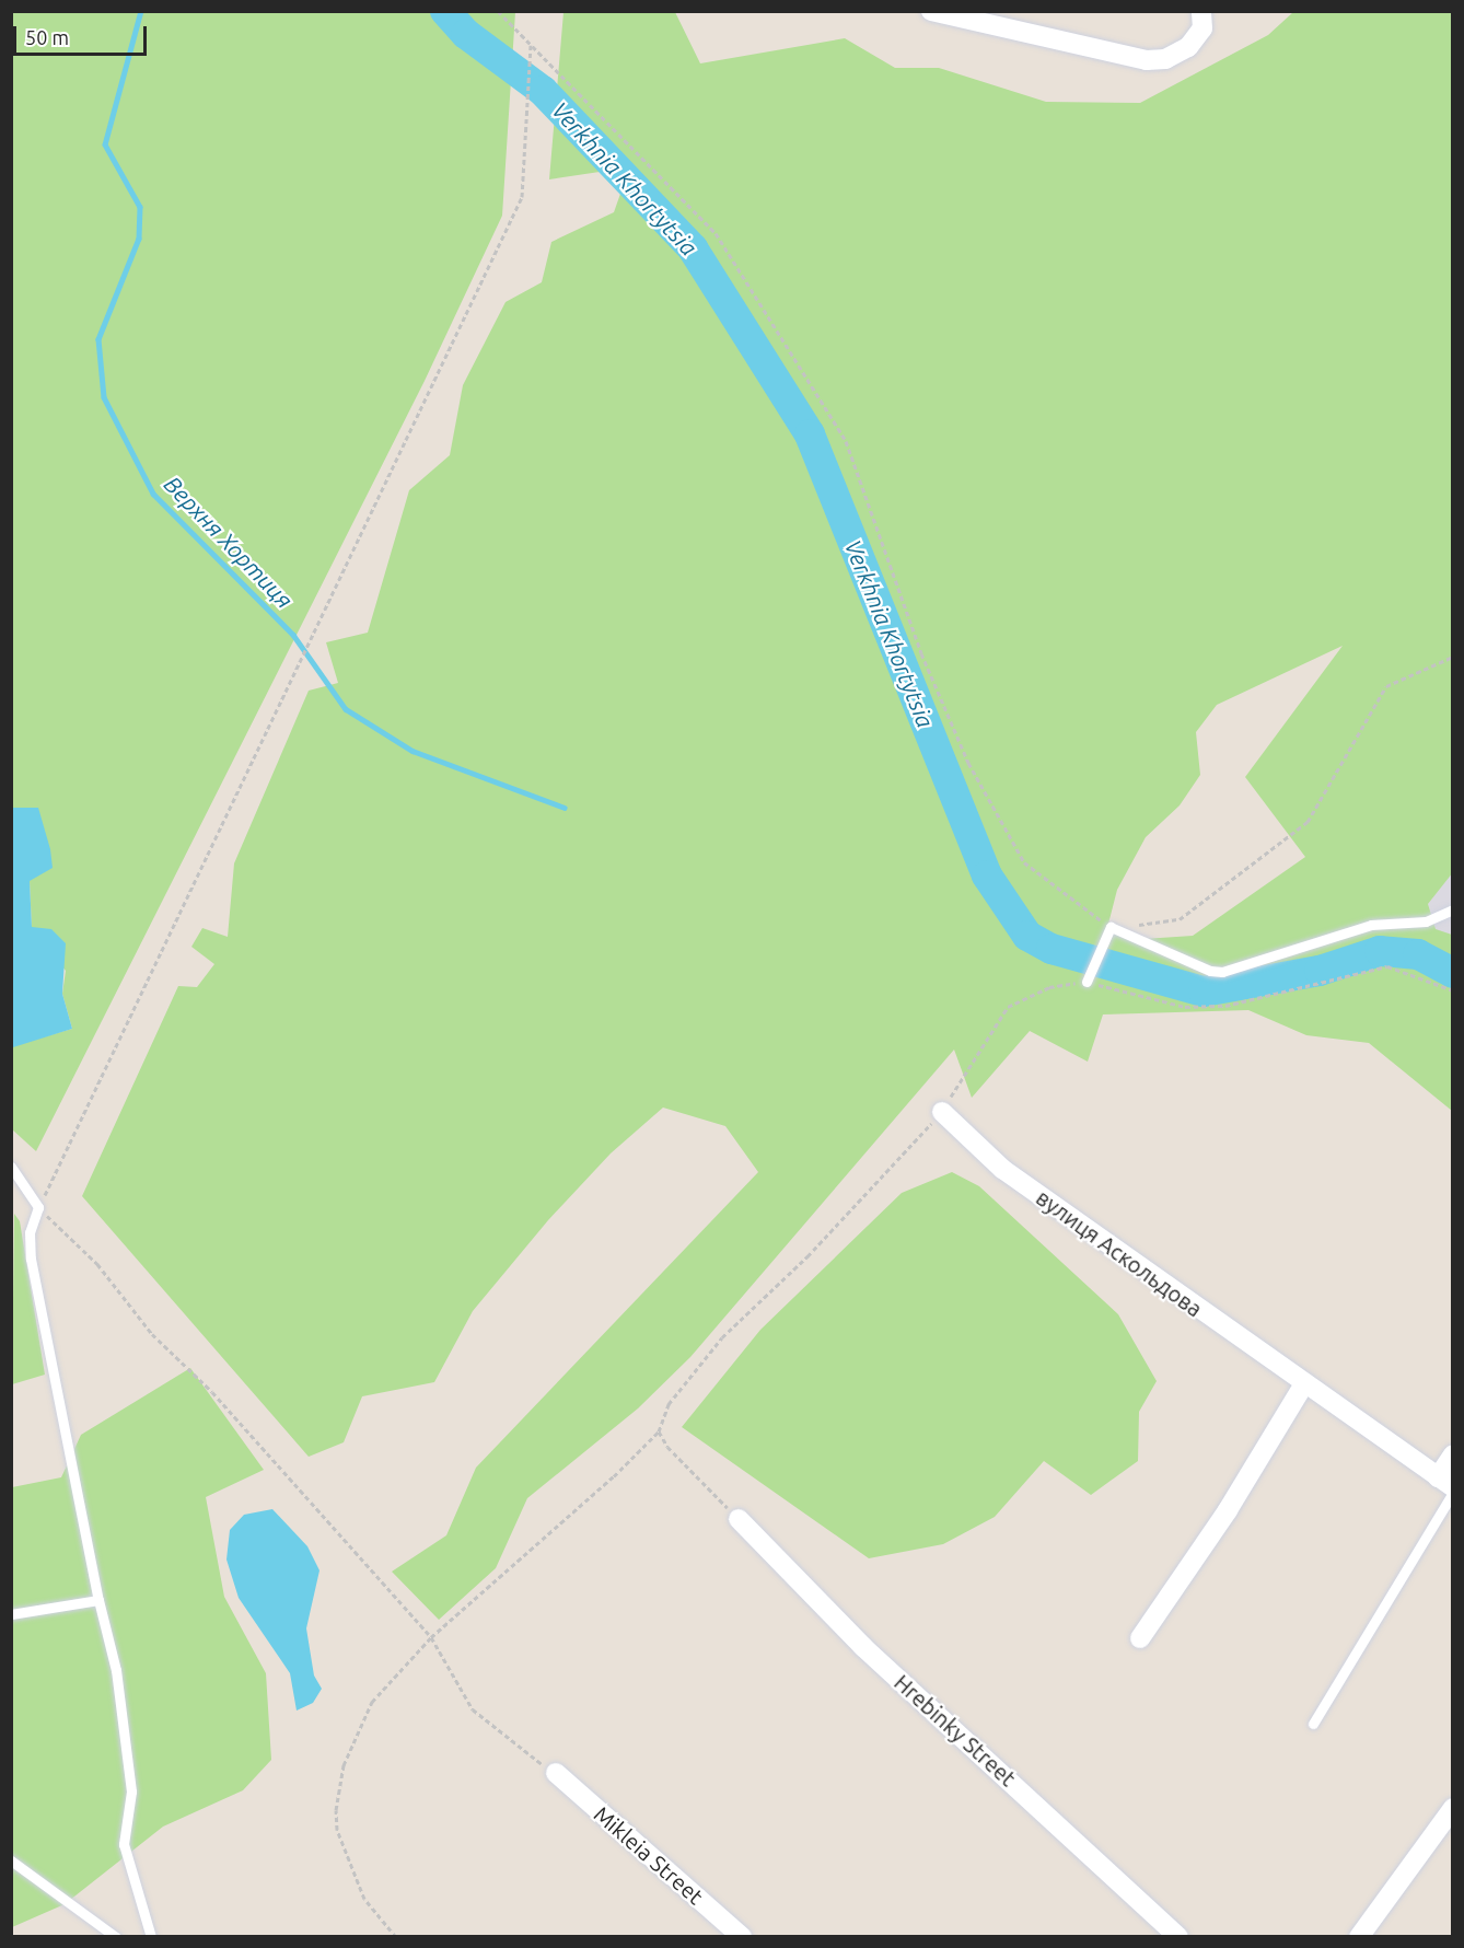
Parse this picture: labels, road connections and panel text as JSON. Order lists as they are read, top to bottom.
{
  "streets": {
    "street": ["вулиця Аскольдова", "Hrebinky Street", "Mikleia Street"]
  },
  "water": ["Verkhnia Khortytsia", "Верхня Хортиця"],
  "scale_bar": "50 m"
}
